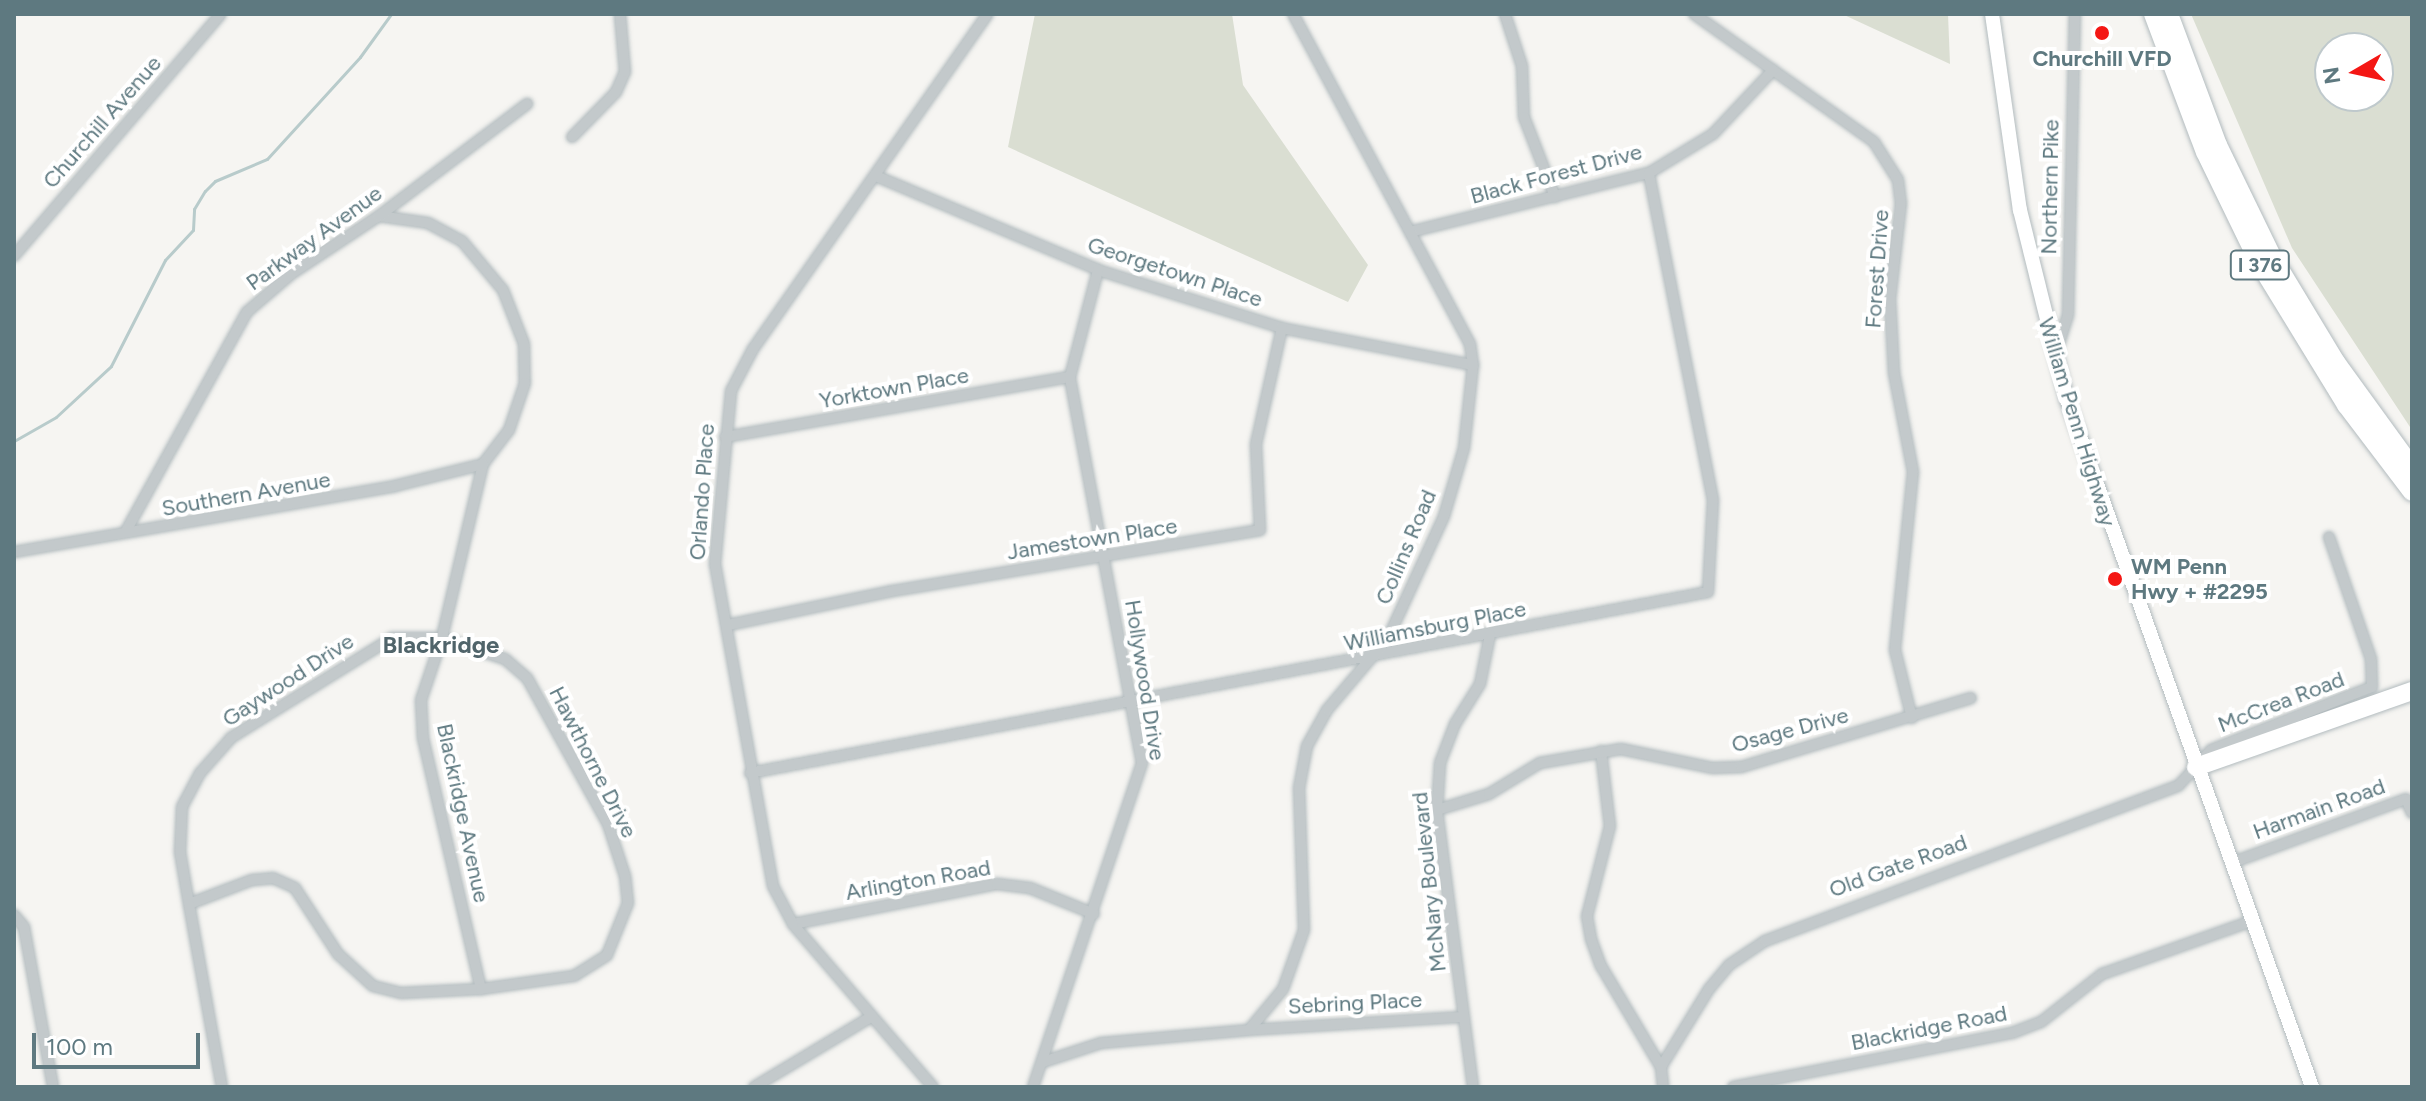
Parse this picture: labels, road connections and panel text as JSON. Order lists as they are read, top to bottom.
{
  "streets": {
    "highway": ["I 376"],
    "main road": ["William Penn Highway"],
    "street": [
      "Churchill Avenue",
      "Black Forest Drive",
      "Northern Pike",
      "Parkway Avenue",
      "Forest Drive",
      "Georgetown Place",
      "Yorktown Place",
      "Orlando Place",
      "Southern Avenue",
      "Jamestown Place",
      "Collins Road",
      "Williamsburg Place",
      "Gaywood Drive",
      "Hollywood Drive",
      "McCrea Road",
      "Osage Drive",
      "Hawthorne Drive",
      "Harmain Road",
      "Blackridge Avenue",
      "Old Gate Road",
      "Arlington Road",
      "McNary Boulevard",
      "Sebring Place",
      "Blackridge Road"
    ]
  },
  "crossings": [
    ["Black Forest Drive", "Forest Drive"],
    ["Black Forest Drive", "Collins Road"],
    ["Black Forest Drive", "Williamsburg Place"],
    ["Northern Pike", "William Penn Highway"],
    ["Parkway Avenue", "Southern Avenue"],
    ["Parkway Avenue", "Blackridge Avenue"],
    ["Forest Drive", "Osage Drive"],
    ["Georgetown Place", "Orlando Place"],
    ["Georgetown Place", "Jamestown Place"],
    ["Georgetown Place", "Collins Road"],
    ["Georgetown Place", "Hollywood Drive"],
    ["Yorktown Place", "Orlando Place"],
    ["Yorktown Place", "Hollywood Drive"],
    ["William Penn Highway", "McCrea Road"],
    ["William Penn Highway", "Harmain Road"],
    ["William Penn Highway", "Old Gate Road"],
    ["William Penn Highway", "Blackridge Road"],
    ["Orlando Place", "Jamestown Place"],
    ["Orlando Place", "Williamsburg Place"],
    ["Orlando Place", "Arlington Road"],
    ["Southern Avenue", "Blackridge Avenue"],
    ["Jamestown Place", "Hollywood Drive"],
    ["Collins Road", "Williamsburg Place"],
    ["Collins Road", "Sebring Place"],
    ["Williamsburg Place", "Hollywood Drive"],
    ["Williamsburg Place", "McNary Boulevard"],
    ["Gaywood Drive", "Hawthorne Drive"],
    ["Gaywood Drive", "Blackridge Avenue"],
    ["Hollywood Drive", "Arlington Road"],
    ["McCrea Road", "Old Gate Road"],
    ["Osage Drive", "McNary Boulevard"],
    ["Hawthorne Drive", "Blackridge Avenue"],
    ["McNary Boulevard", "Sebring Place"]
  ],
  "districts": ["Blackridge"],
  "places": ["Churchill VFD", "WM Penn Hwy + #2295"],
  "scale_bar": "100 m",
  "north": "left"
}
